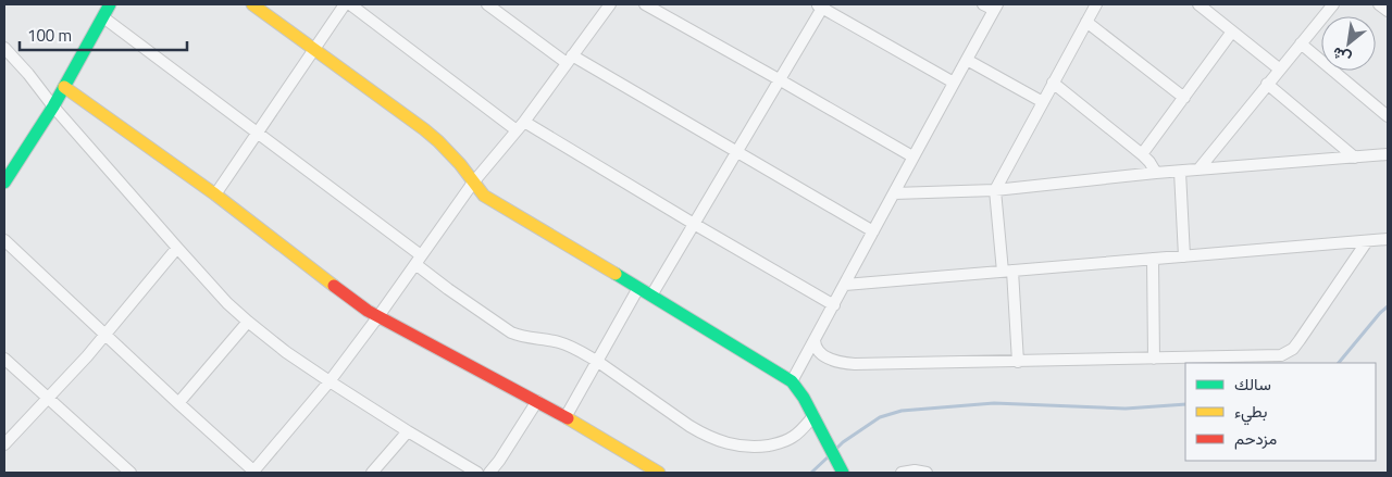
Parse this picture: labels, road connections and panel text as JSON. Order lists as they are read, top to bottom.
{
  "legend": ["سالك", "بطيء", "مزدحم"],
  "scale_bar": "100 m",
  "north": "bottom left"
}
